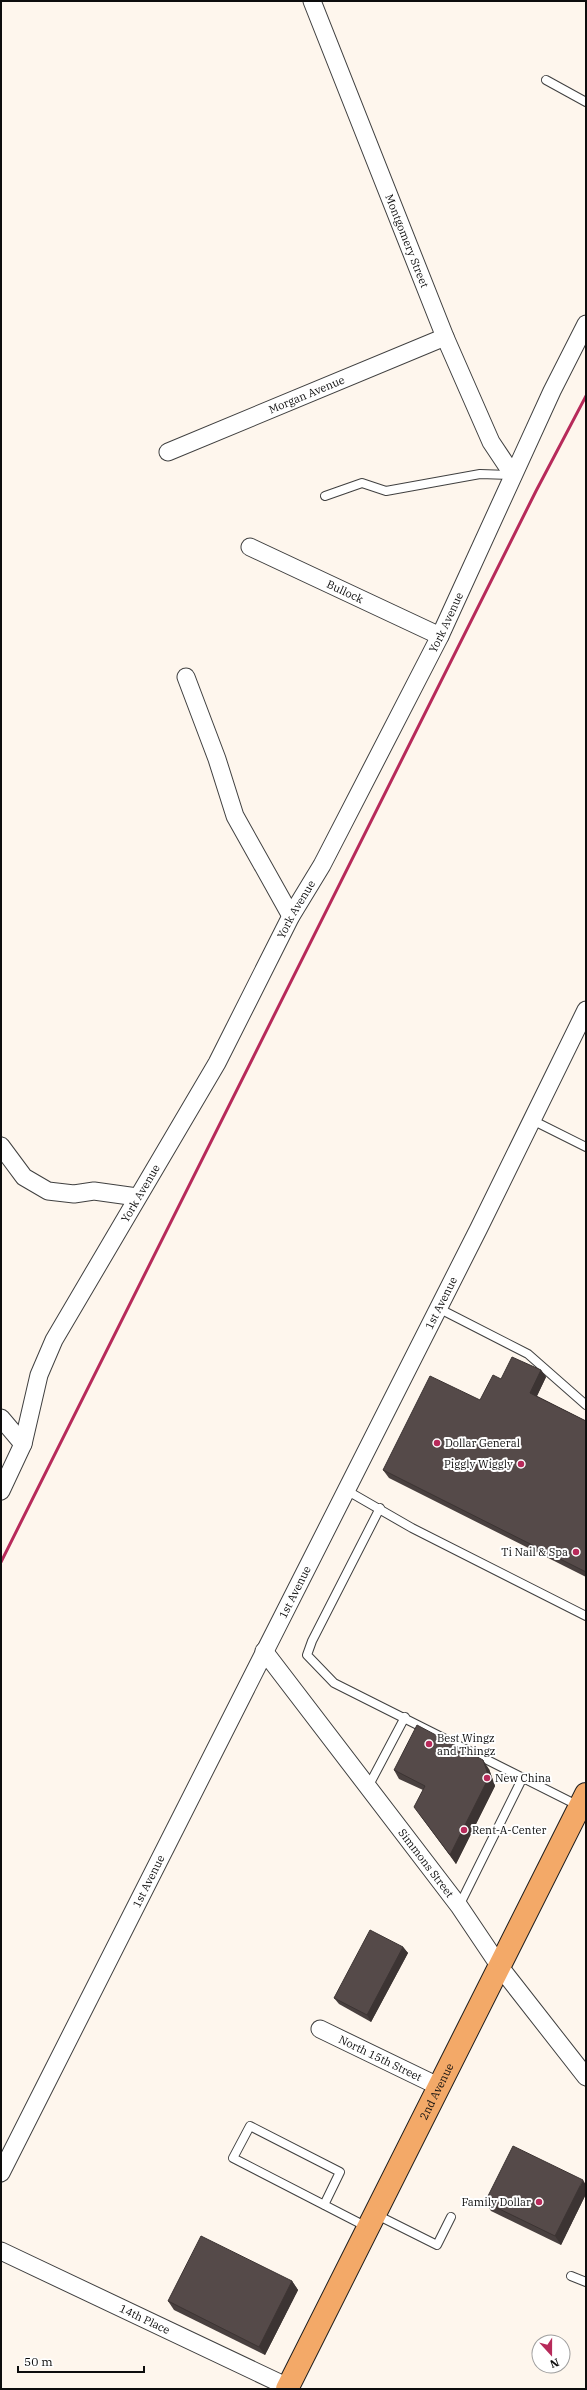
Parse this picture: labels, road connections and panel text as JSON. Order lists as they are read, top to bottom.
{
  "streets": {
    "main road": ["2nd Avenue"],
    "street": [
      "Montgomery Street",
      "Morgan Avenue",
      "Bullock",
      "York Avenue",
      "1st Avenue",
      "Simmons Street",
      "North 15th Street",
      "14th Place"
    ]
  },
  "crossings": [
    ["Montgomery Street", "Morgan Avenue"],
    ["Montgomery Street", "York Avenue"],
    ["Bullock", "York Avenue"],
    ["1st Avenue", "Simmons Street"],
    ["Simmons Street", "2nd Avenue"],
    ["North 15th Street", "2nd Avenue"],
    ["2nd Avenue", "14th Place"]
  ],
  "places": [
    "Dollar General",
    "Piggly Wiggly",
    "Ti Nail & Spa",
    "Best Wingz and Thingz",
    "New China",
    "Rent-A-Center",
    "Family Dollar"
  ],
  "scale_bar": "50 m",
  "north": "bottom"
}
